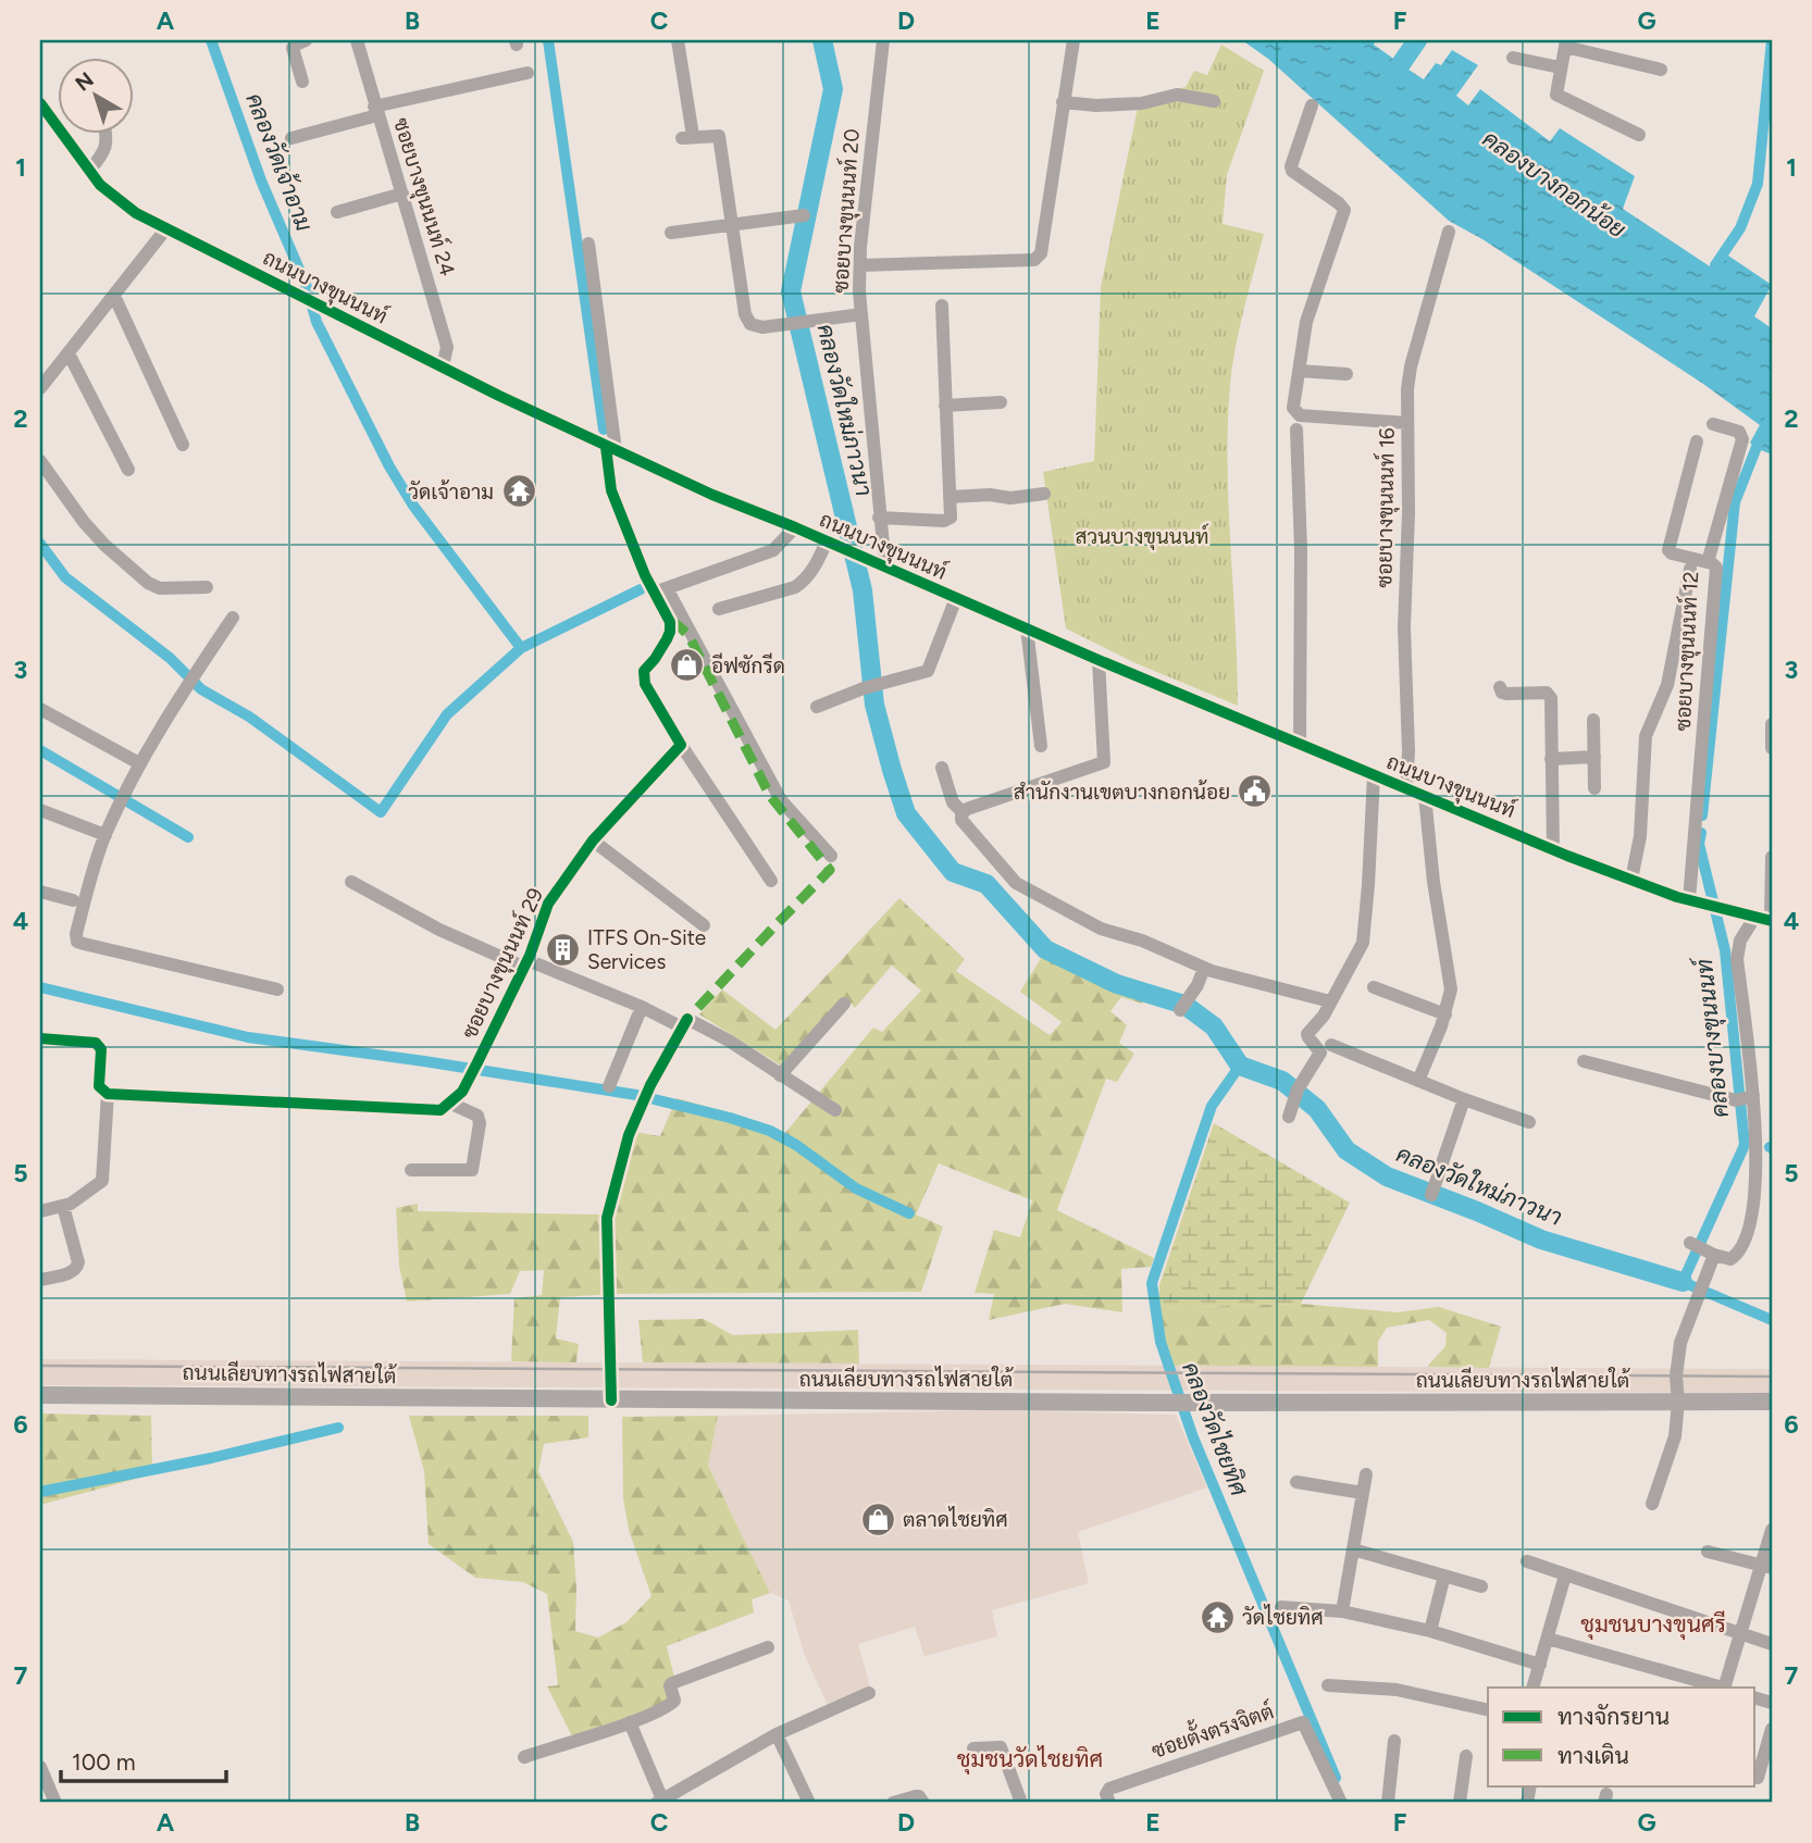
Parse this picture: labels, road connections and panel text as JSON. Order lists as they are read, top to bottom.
{
  "streets": {
    "main road": ["ถนนเลียบทางรถไฟสายใต้"],
    "street": [
      "ซอยบางขุนนนท์ 24",
      "ซอยบางขุนนนท์ 20",
      "ถนนบางขุนนนท์",
      "ซอยบางขุนนนท์ 16",
      "ซอยบางขุนนนท์ 12",
      "ซอยบางขุนนนท์ 29",
      "ซอยตั้งตรงจิตต์"
    ]
  },
  "crossings": [
    ["ซอยบางขุนนนท์ 24", "ถนนบางขุนนนท์"],
    ["ซอยบางขุนนนท์ 20", "ถนนบางขุนนนท์"],
    ["ถนนบางขุนนนท์", "ซอยบางขุนนนท์ 16"],
    ["ถนนบางขุนนนท์", "ซอยบางขุนนนท์ 12"]
  ],
  "districts": ["ชุมชนบางขุนศรี", "ชุมชนวัดไชยทิศ"],
  "water": [
    "คลองวัดเจ้าอาม",
    "คลองบางกอกน้อย",
    "คลองวัดใหม่ภาวนา",
    "คลองบางขุนนนท์",
    "คลองวัดไชยทิศ"
  ],
  "parks": ["สวนบางขุนนนท์"],
  "places": {
    "temple": ["วัดเจ้าอาม", "วัดไชยทิศ"],
    "shop": ["อีฟซักรีด", "ตลาดไชยทิศ"],
    "public building": ["สำนักงานเขตบางกอกน้อย"],
    "building": ["ITFS On-Site Services"]
  },
  "legend": ["ทางจักรยาน", "ทางเดิน"],
  "scale_bar": "100 m",
  "north": "top left",
  "grid": {
    "columns": [
      "A",
      "B",
      "C",
      "D",
      "E",
      "F",
      "G"
    ],
    "rows": [
      "1",
      "2",
      "3",
      "4",
      "5",
      "6",
      "7"
    ]
  }
}
